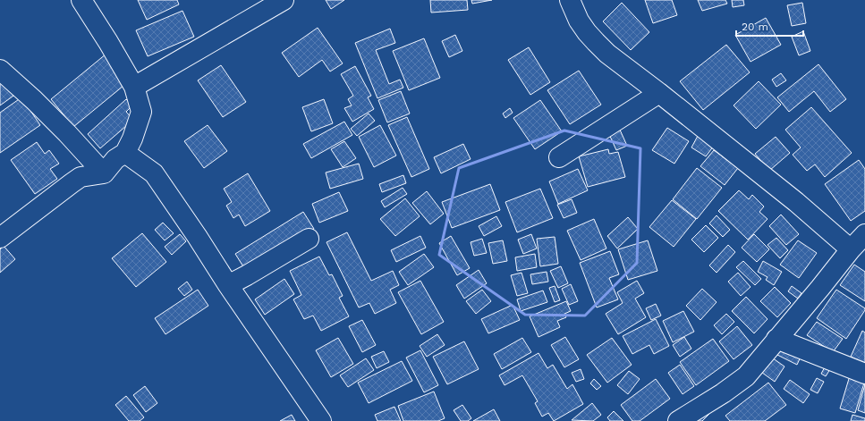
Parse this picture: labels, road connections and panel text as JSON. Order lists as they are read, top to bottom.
{
  "scale_bar": "20 m"
}
